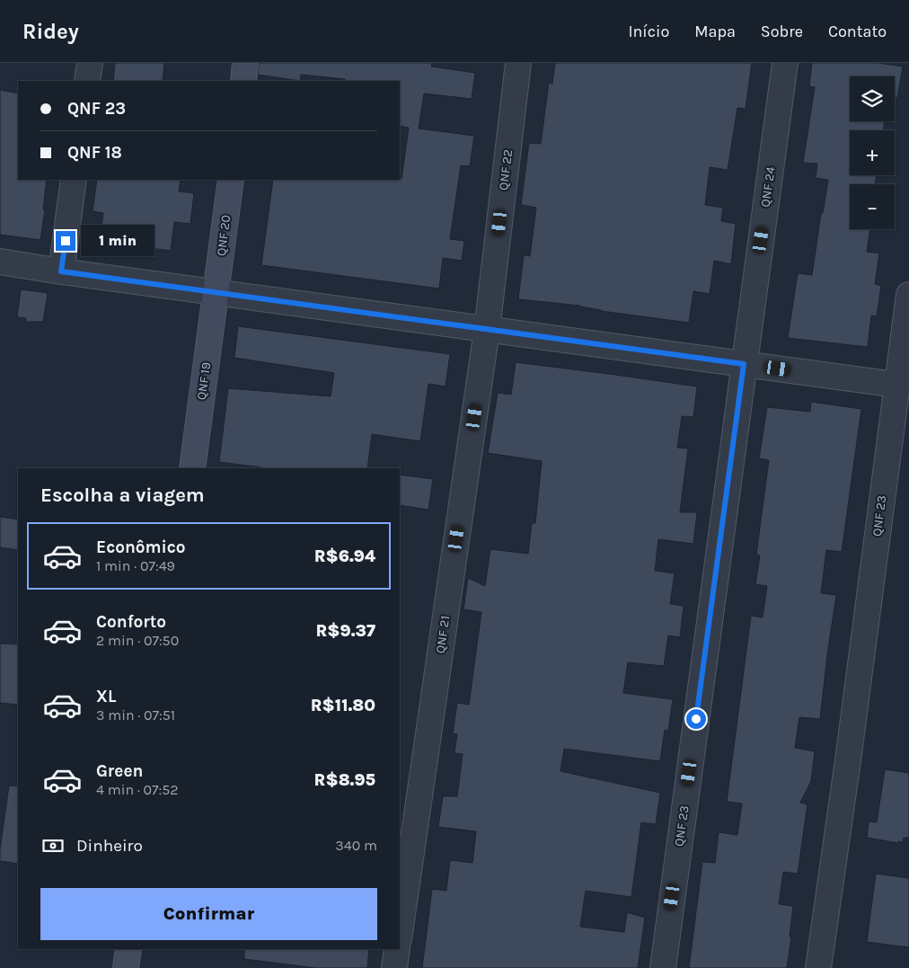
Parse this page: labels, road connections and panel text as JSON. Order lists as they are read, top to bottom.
{
  "streets": {
    "street": [
      "QNF 22",
      "QNF 24",
      "QNF 20",
      "QNF 19",
      "QNF 23",
      "QNF 21"
    ]
  },
  "crossings": [
    ["QNF 22", "QNF 21"],
    ["QNF 24", "QNF 23"],
    ["QNF 20", "QNF 19"]
  ],
  "page": {
    "header": "Ridey",
    "nav": [
      "Início",
      "Mapa",
      "Sobre",
      "Contato"
    ],
    "map_buttons": ["+", "−"],
    "banner": ["QNF 23", "QNF 18"],
    "bubble": "1 min",
    "heading": "Escolha a viagem",
    "list": [
      {
        "name": "Econômico",
        "note": "1 min · 07:49",
        "value": "R$6.94"
      },
      {
        "name": "Conforto",
        "note": "2 min · 07:50",
        "value": "R$9.37"
      },
      {
        "name": "XL",
        "note": "3 min · 07:51",
        "value": "R$11.80"
      },
      {
        "name": "Green",
        "note": "4 min · 07:52",
        "value": "R$8.95"
      }
    ],
    "pay": ["Dinheiro", "340 m"],
    "buttons": "Confirmar"
  }
}
